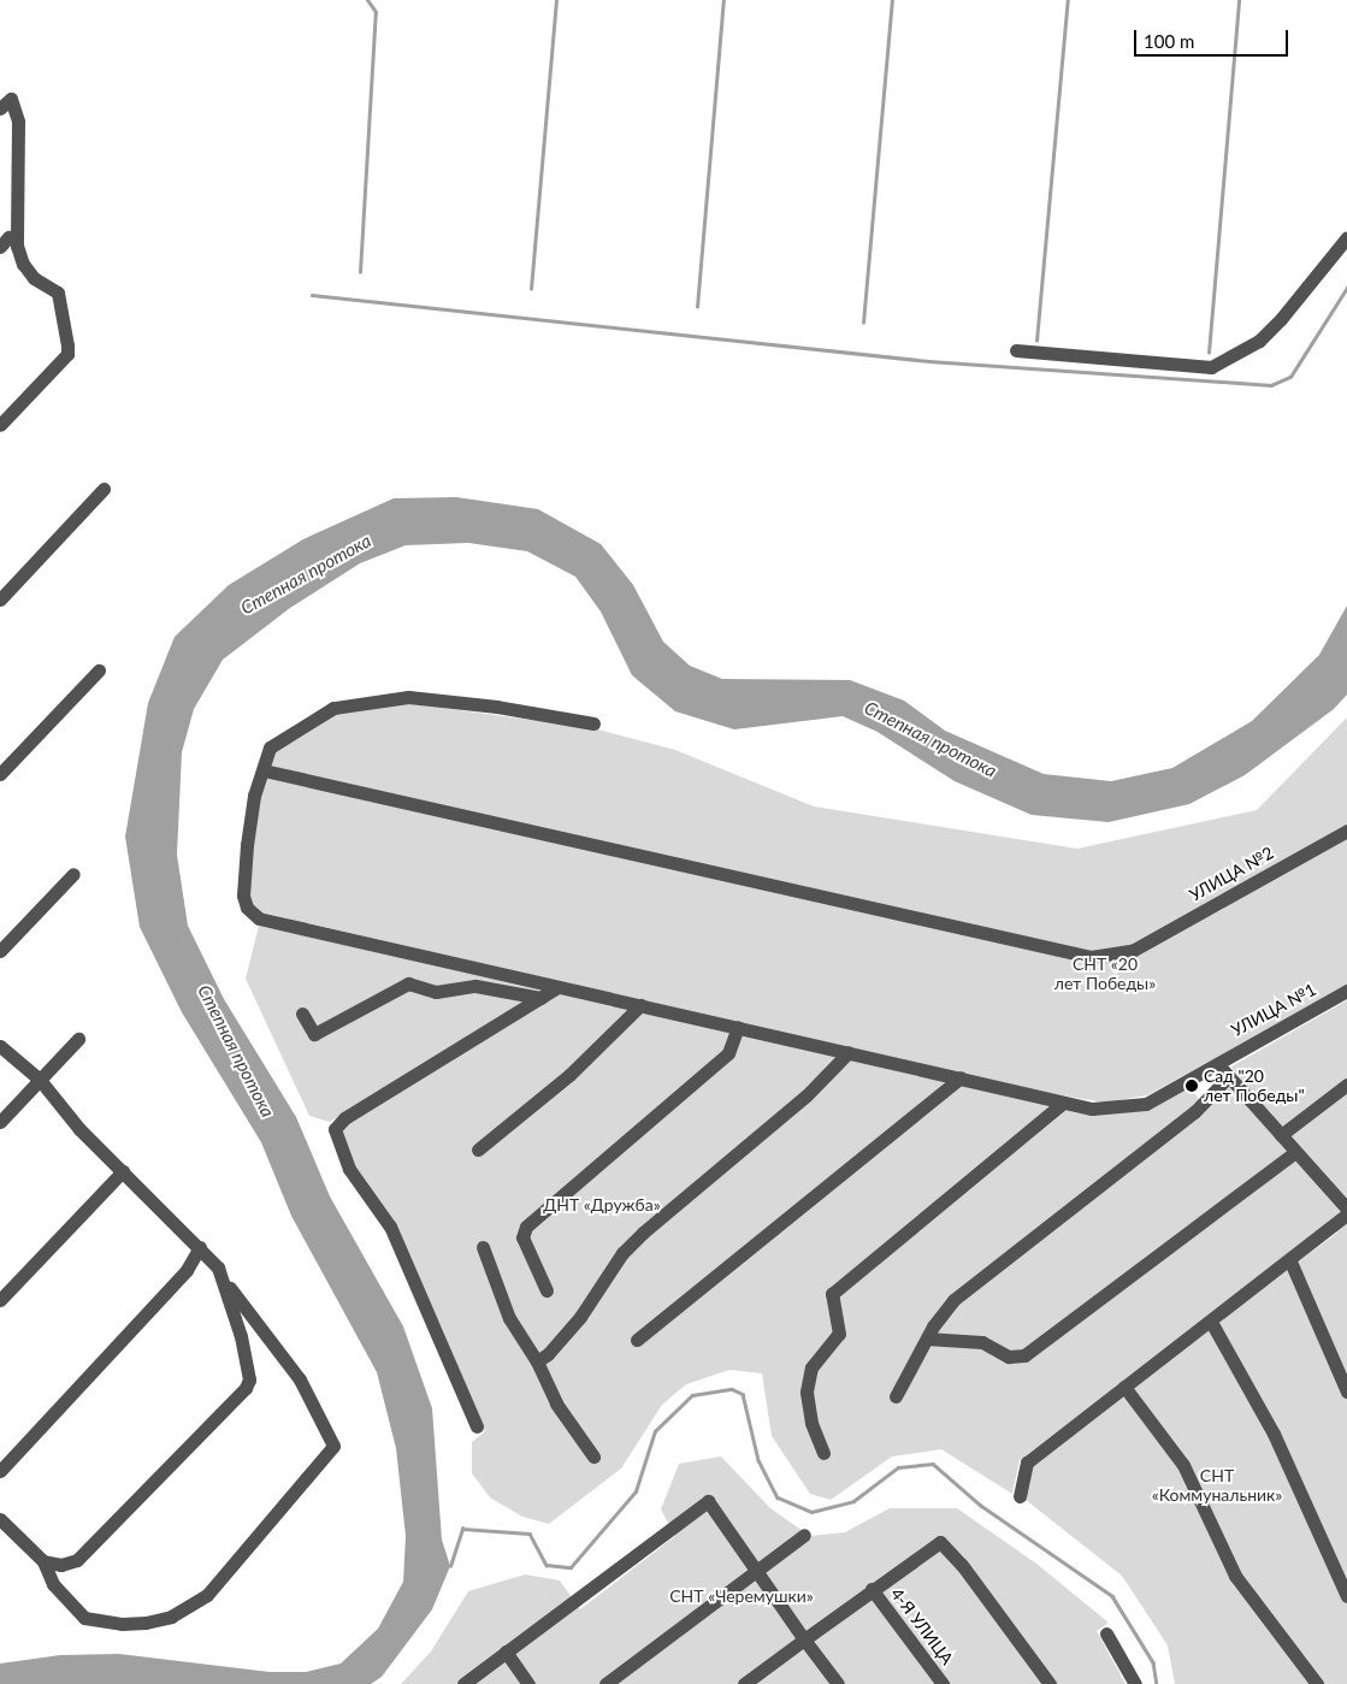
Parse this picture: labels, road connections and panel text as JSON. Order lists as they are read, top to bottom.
{
  "streets": {
    "street": ["УЛИЦА №2", "УЛИЦА №1", "4-Я УЛИЦА"]
  },
  "crossings": [
    ["УЛИЦА №2", "УЛИЦА №1"]
  ],
  "water": ["Степная протока"],
  "parks": [
    "СНТ «20 лет Победы»",
    "ДНТ «Дружба»",
    "СНТ «Коммунальник»",
    "СНТ «Черемушки»"
  ],
  "places": ["Сад \"20 лет Победы\""],
  "scale_bar": "100 m"
}
